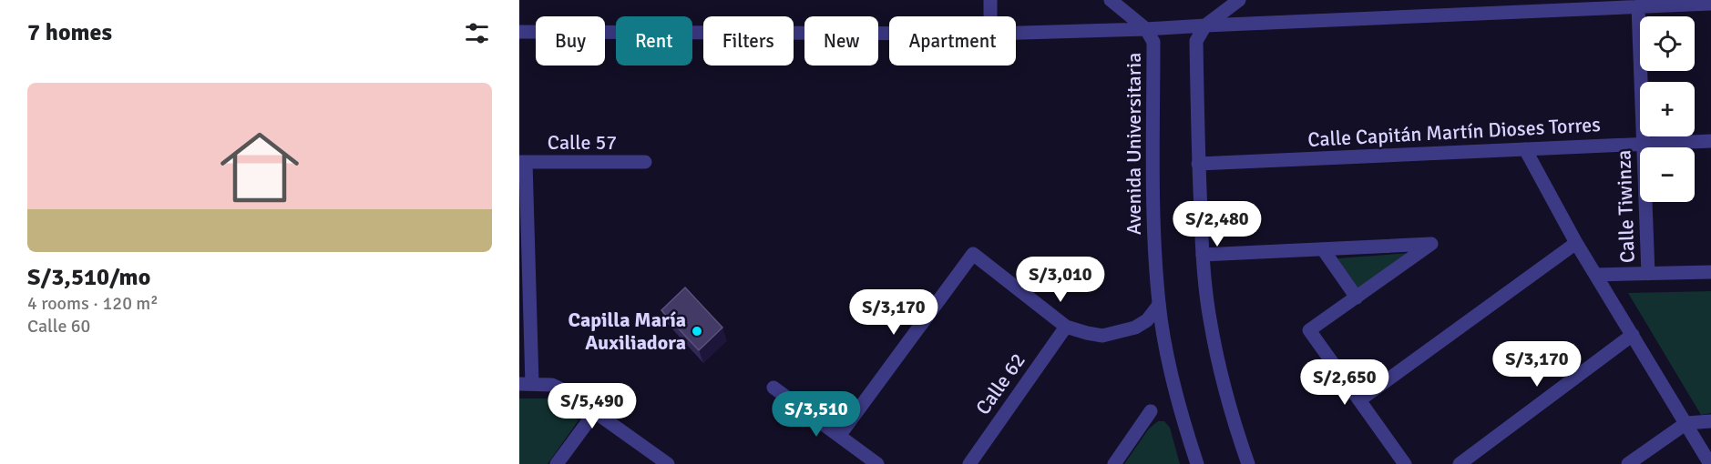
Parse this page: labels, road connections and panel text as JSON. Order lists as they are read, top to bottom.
{
  "streets": {
    "street": [
      "Calle Capitán Martín Dioses Torres",
      "Calle 57",
      "Avenida Universitaria",
      "Calle Tiwinza",
      "Calle 62"
    ]
  },
  "crossings": [
    ["Calle Capitán Martín Dioses Torres", "Calle Tiwinza"]
  ],
  "places": ["Capilla María Auxiliadora"],
  "page": {
    "heading": "7 homes",
    "map_buttons": ["+", "−"],
    "chip": [
      "Buy",
      "Rent",
      "Filters",
      "New",
      "Apartment"
    ],
    "list": [
      {
        "name": "S/3,510/mo",
        "note": "4 rooms · 120 m² · Calle 60"
      }
    ],
    "price": [
      "S/2,480",
      "S/3,010",
      "S/3,170",
      "S/3,170",
      "S/2,650",
      "S/5,490",
      "S/3,510"
    ]
  }
}
